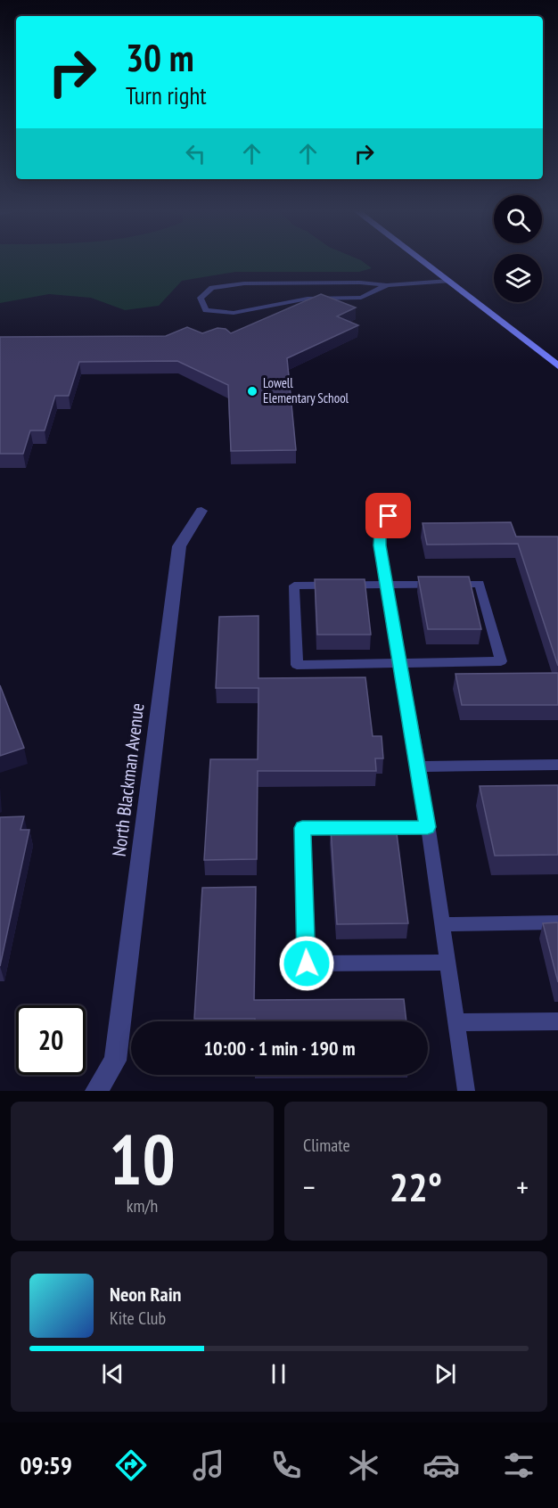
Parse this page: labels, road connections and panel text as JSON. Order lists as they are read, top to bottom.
{
  "streets": {
    "street": ["North Blackman Avenue"]
  },
  "places": ["Lowell Elementary School"],
  "page": {
    "turn": ["30 m", "Turn right"],
    "limit": "20",
    "trip": "10:00 · 1 min · 190 m",
    "tile": [
      ["10", "km/h"],
      "Climate"
    ],
    "heat": ["−", "22°", "+"],
    "song": ["Neon Rain", "Kite Club"],
    "tabs": "09:59"
  }
}
